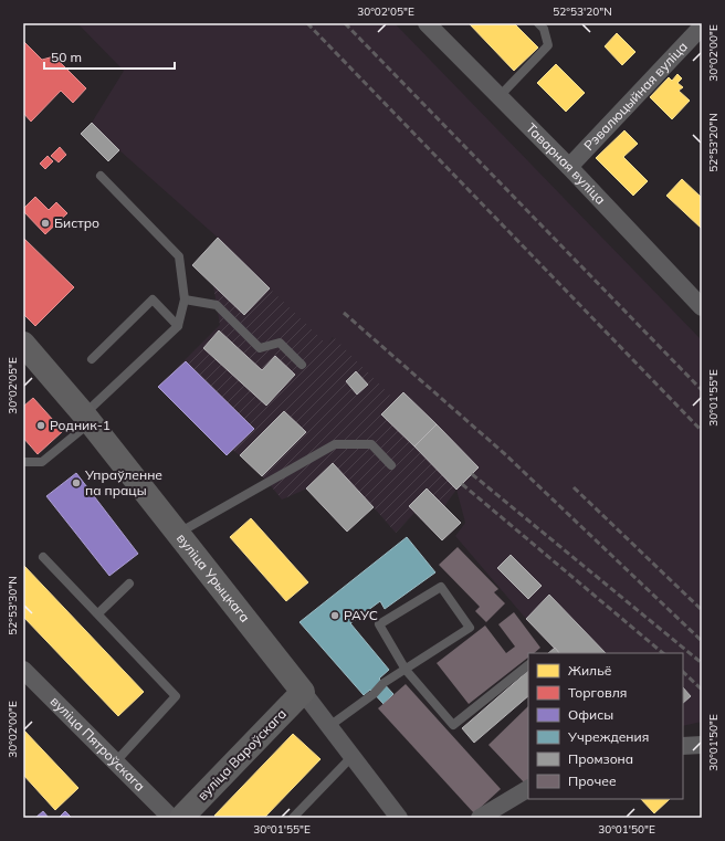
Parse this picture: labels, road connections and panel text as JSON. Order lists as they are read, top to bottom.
{
  "streets": {
    "main road": ["вуліца Урыцкага", "вуліца Вароўскага"],
    "street": ["Рэвалюцыйная вуліца", "Таварная вуліца", "вуліца Пятроўскага"]
  },
  "crossings": [
    ["Рэвалюцыйная вуліца", "Таварная вуліца"],
    ["вуліца Урыцкага", "вуліца Вароўскага"]
  ],
  "places": [
    "Бистро",
    "Родник-1",
    "Упраўленне па працы",
    "РАУС"
  ],
  "legend": [
    "Жильё",
    "Торговля",
    "Офисы",
    "Учреждения",
    "Промзона",
    "Прочее"
  ],
  "scale_bar": "50 m",
  "coordinates": [
    "30°02'05\"E",
    "52°53'20\"N",
    "30°02'00\"E",
    "30°01'55\"E",
    "52°53'30\"N",
    "30°01'50\"E"
  ]
}
